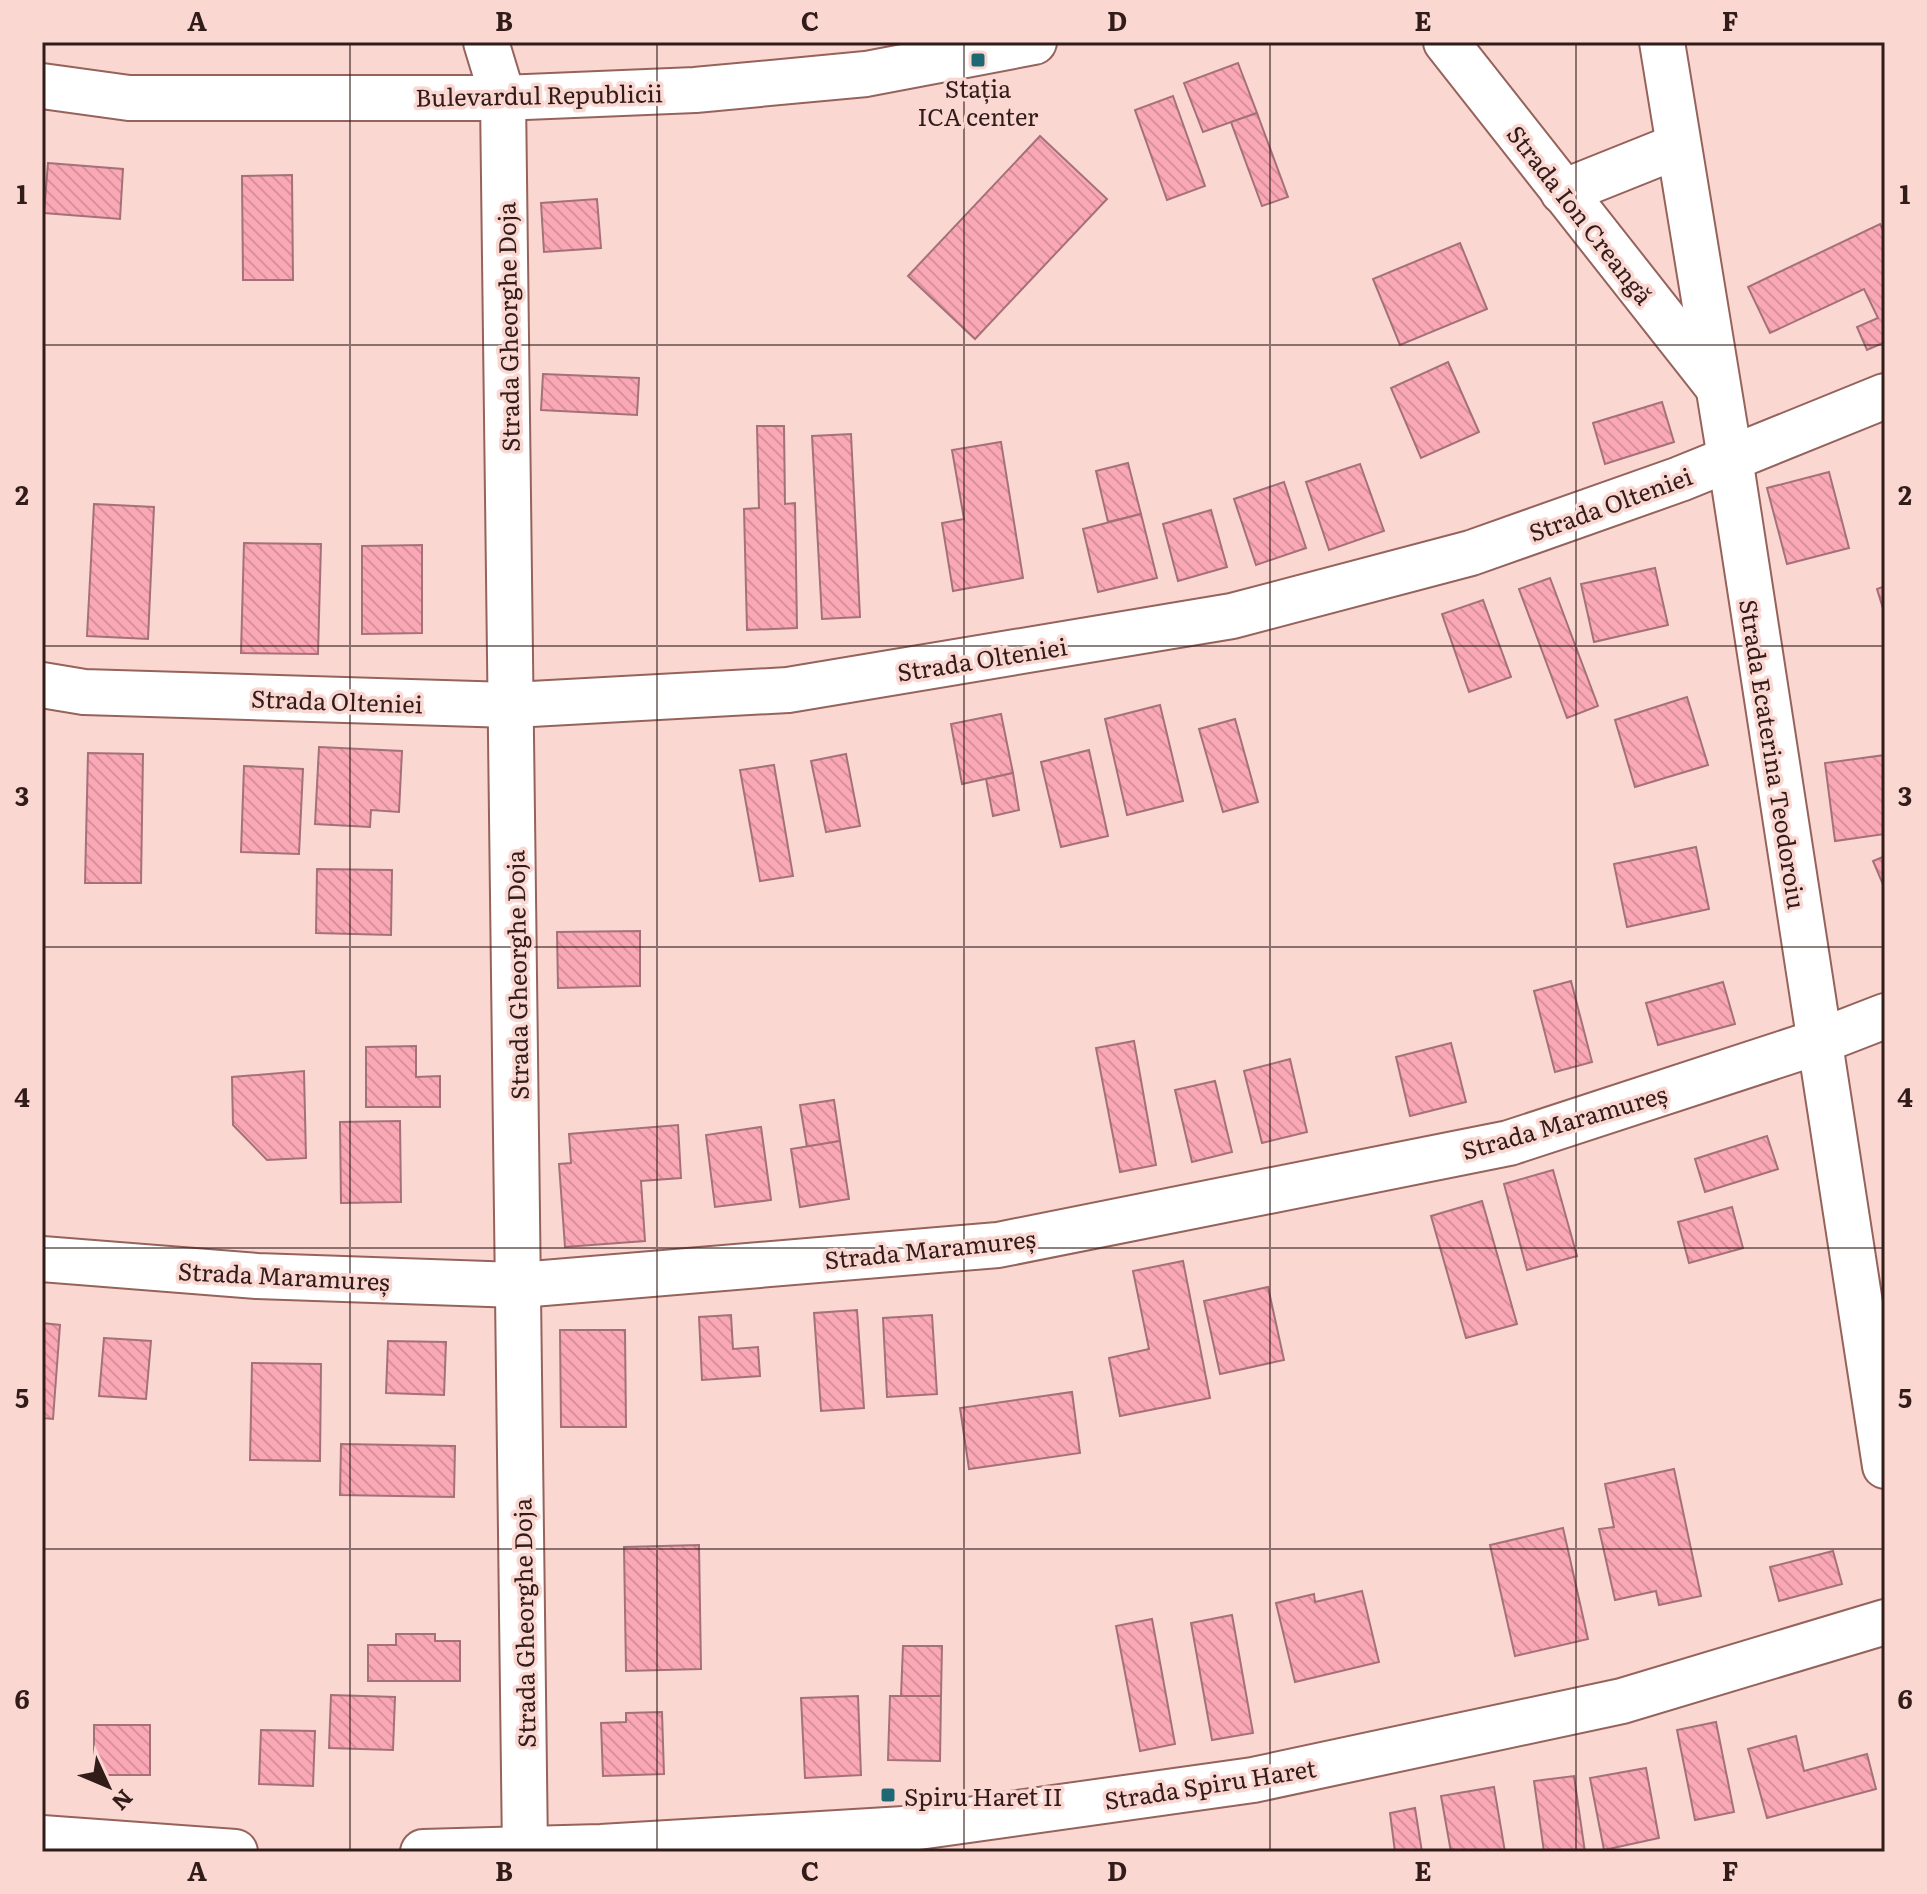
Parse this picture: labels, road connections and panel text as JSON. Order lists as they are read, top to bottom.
{
  "streets": {
    "street": [
      "Bulevardul Republicii",
      "Strada Ion Creangă",
      "Strada Gheorghe Doja",
      "Strada Olteniei",
      "Strada Ecaterina Teodoroiu",
      "Strada Maramureș",
      "Strada Spiru Haret"
    ]
  },
  "crossings": [
    ["Bulevardul Republicii", "Strada Gheorghe Doja"],
    ["Strada Ion Creangă", "Strada Ecaterina Teodoroiu"],
    ["Strada Gheorghe Doja", "Strada Olteniei"],
    ["Strada Gheorghe Doja", "Strada Maramureș"],
    ["Strada Gheorghe Doja", "Strada Spiru Haret"],
    ["Strada Olteniei", "Strada Ecaterina Teodoroiu"],
    ["Strada Ecaterina Teodoroiu", "Strada Maramureș"]
  ],
  "places": {
    "transit": ["Stația ICA center", "Spiru Haret II"]
  },
  "north": "bottom right",
  "grid": {
    "columns": [
      "A",
      "B",
      "C",
      "D",
      "E",
      "F"
    ],
    "rows": [
      "1",
      "2",
      "3",
      "4",
      "5",
      "6"
    ]
  }
}
